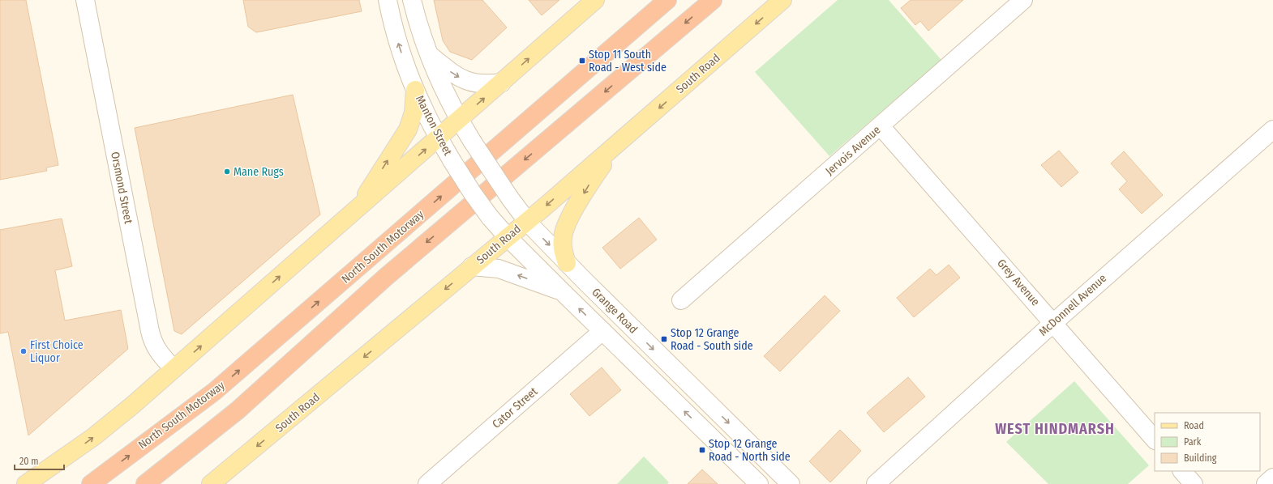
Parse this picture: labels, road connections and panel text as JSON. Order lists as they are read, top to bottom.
{
  "streets": {
    "highway": ["North South Motorway"],
    "main road": ["South Road"],
    "street": [
      "Manton Street",
      "Jervois Avenue",
      "Orsmond Street",
      "Grey Avenue",
      "McDonnell Avenue",
      "Grange Road",
      "Cator Street"
    ]
  },
  "crossings": [
    ["South Road", "Manton Street"],
    ["South Road", "Grange Road"],
    ["Manton Street", "Grange Road"],
    ["Jervois Avenue", "Grey Avenue"],
    ["Grey Avenue", "McDonnell Avenue"],
    ["Grange Road", "Cator Street"]
  ],
  "districts": ["WEST HINDMARSH"],
  "places": {
    "transit": ["Stop 11 South Road - West side", "Stop 12 Grange Road - South side", "Stop 12 Grange Road - North side"],
    "other": ["Mane Rugs", "First Choice Liquor"]
  },
  "legend": ["Road", "Park", "Building"],
  "scale_bar": "20 m"
}
